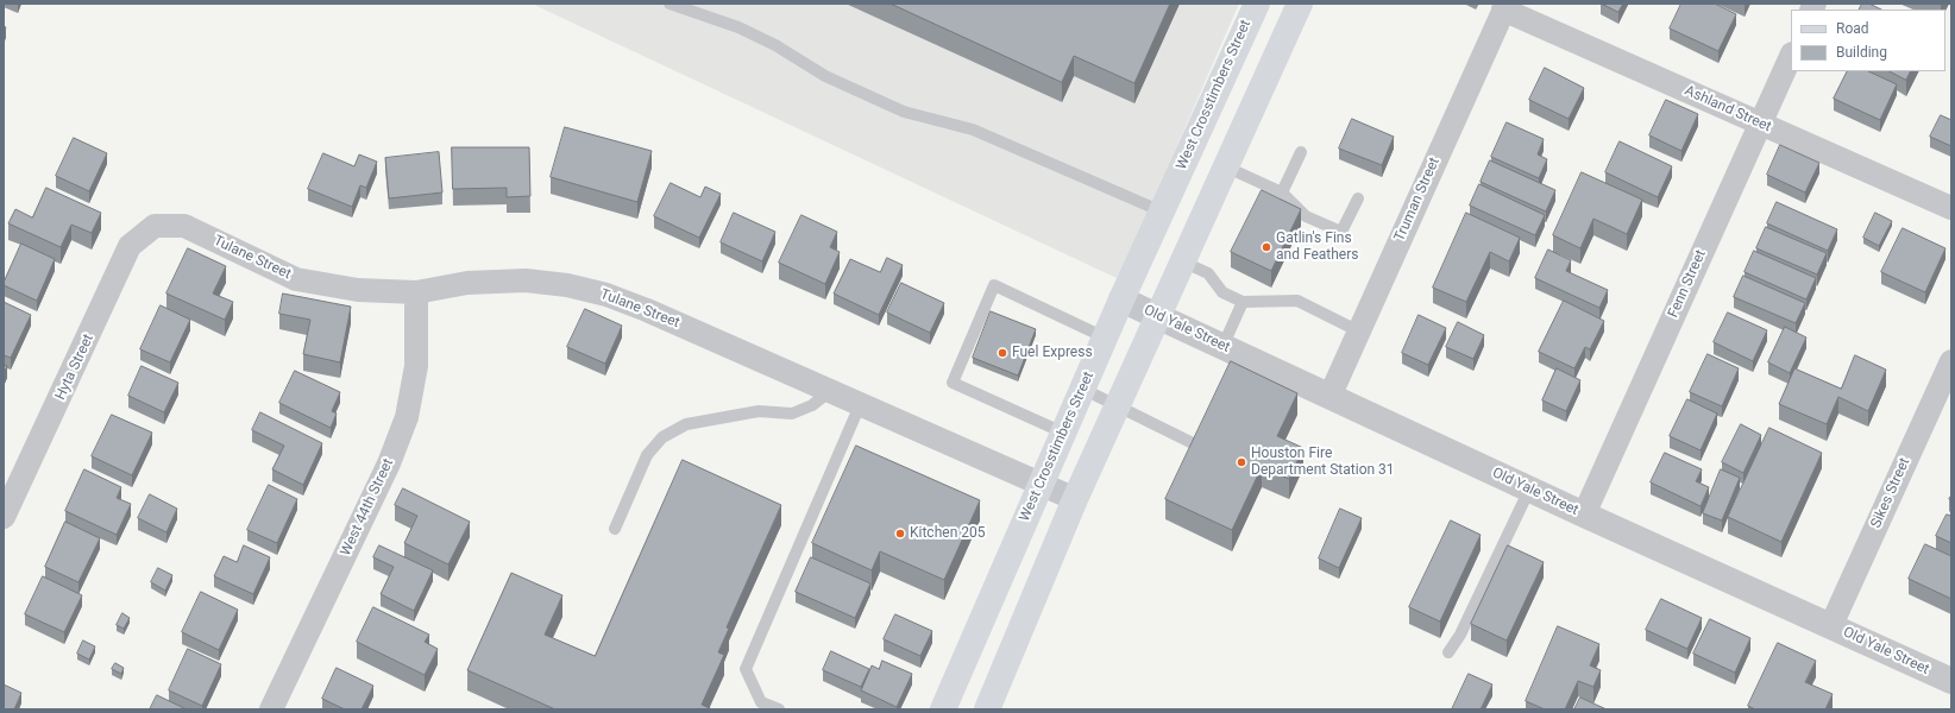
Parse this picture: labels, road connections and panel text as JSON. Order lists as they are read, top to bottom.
{
  "streets": {
    "main road": ["West Crosstimbers Street"],
    "street": [
      "Ashland Street",
      "Truman Street",
      "Tulane Street",
      "Fenn Street",
      "Old Yale Street",
      "Hyta Street",
      "Sikes Street",
      "West 44th Street"
    ]
  },
  "crossings": [
    ["West Crosstimbers Street", "Tulane Street"],
    ["West Crosstimbers Street", "Old Yale Street"],
    ["Ashland Street", "Truman Street"],
    ["Ashland Street", "Fenn Street"],
    ["Truman Street", "Old Yale Street"],
    ["Tulane Street", "Hyta Street"],
    ["Tulane Street", "West 44th Street"],
    ["Fenn Street", "Old Yale Street"],
    ["Old Yale Street", "Sikes Street"]
  ],
  "places": [
    "Gatlin's Fins and Feathers",
    "Fuel Express",
    "Houston Fire Department Station 31",
    "Kitchen 205"
  ],
  "legend": ["Road", "Building"]
}
